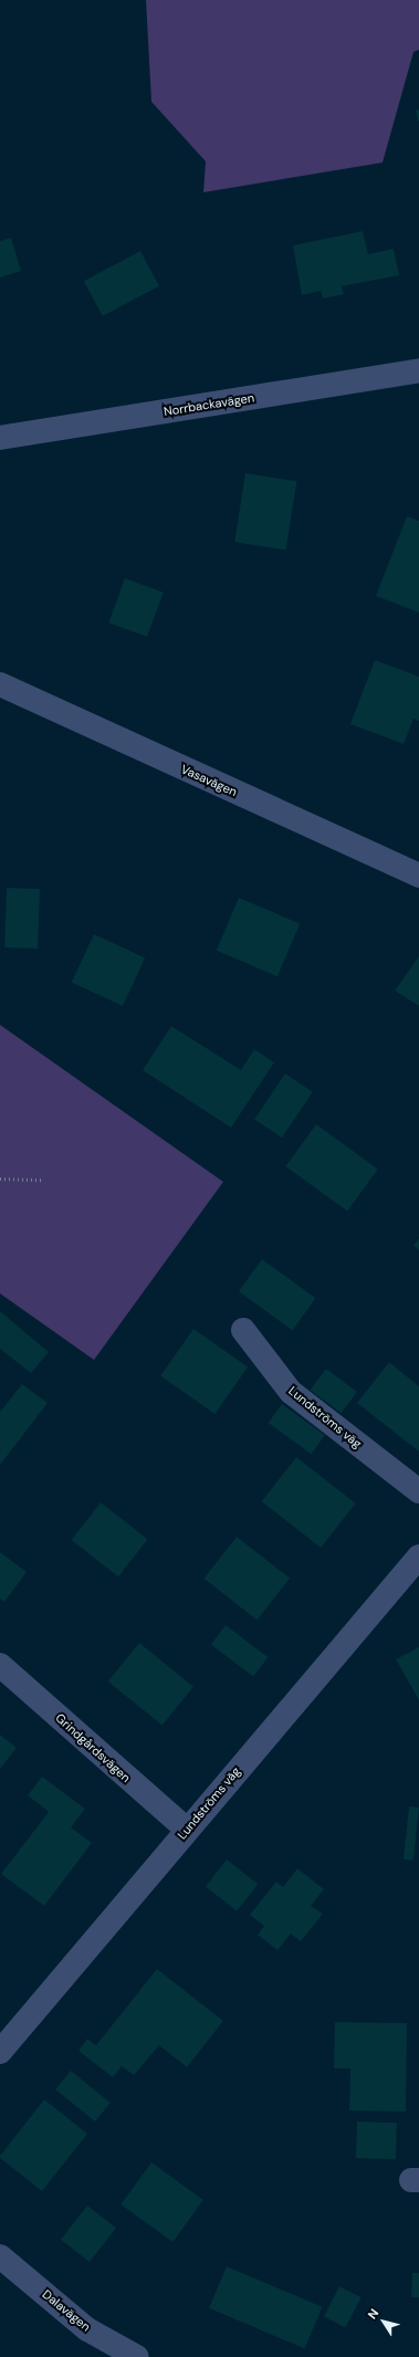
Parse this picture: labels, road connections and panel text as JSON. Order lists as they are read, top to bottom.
{
  "streets": {
    "street": [
      "Norrbackavägen",
      "Vasavägen",
      "Lundströms väg",
      "Grindgårdsvägen",
      "Dalavägen"
    ]
  },
  "crossings": [
    ["Lundströms väg", "Grindgårdsvägen"]
  ],
  "north": "top left"
}
